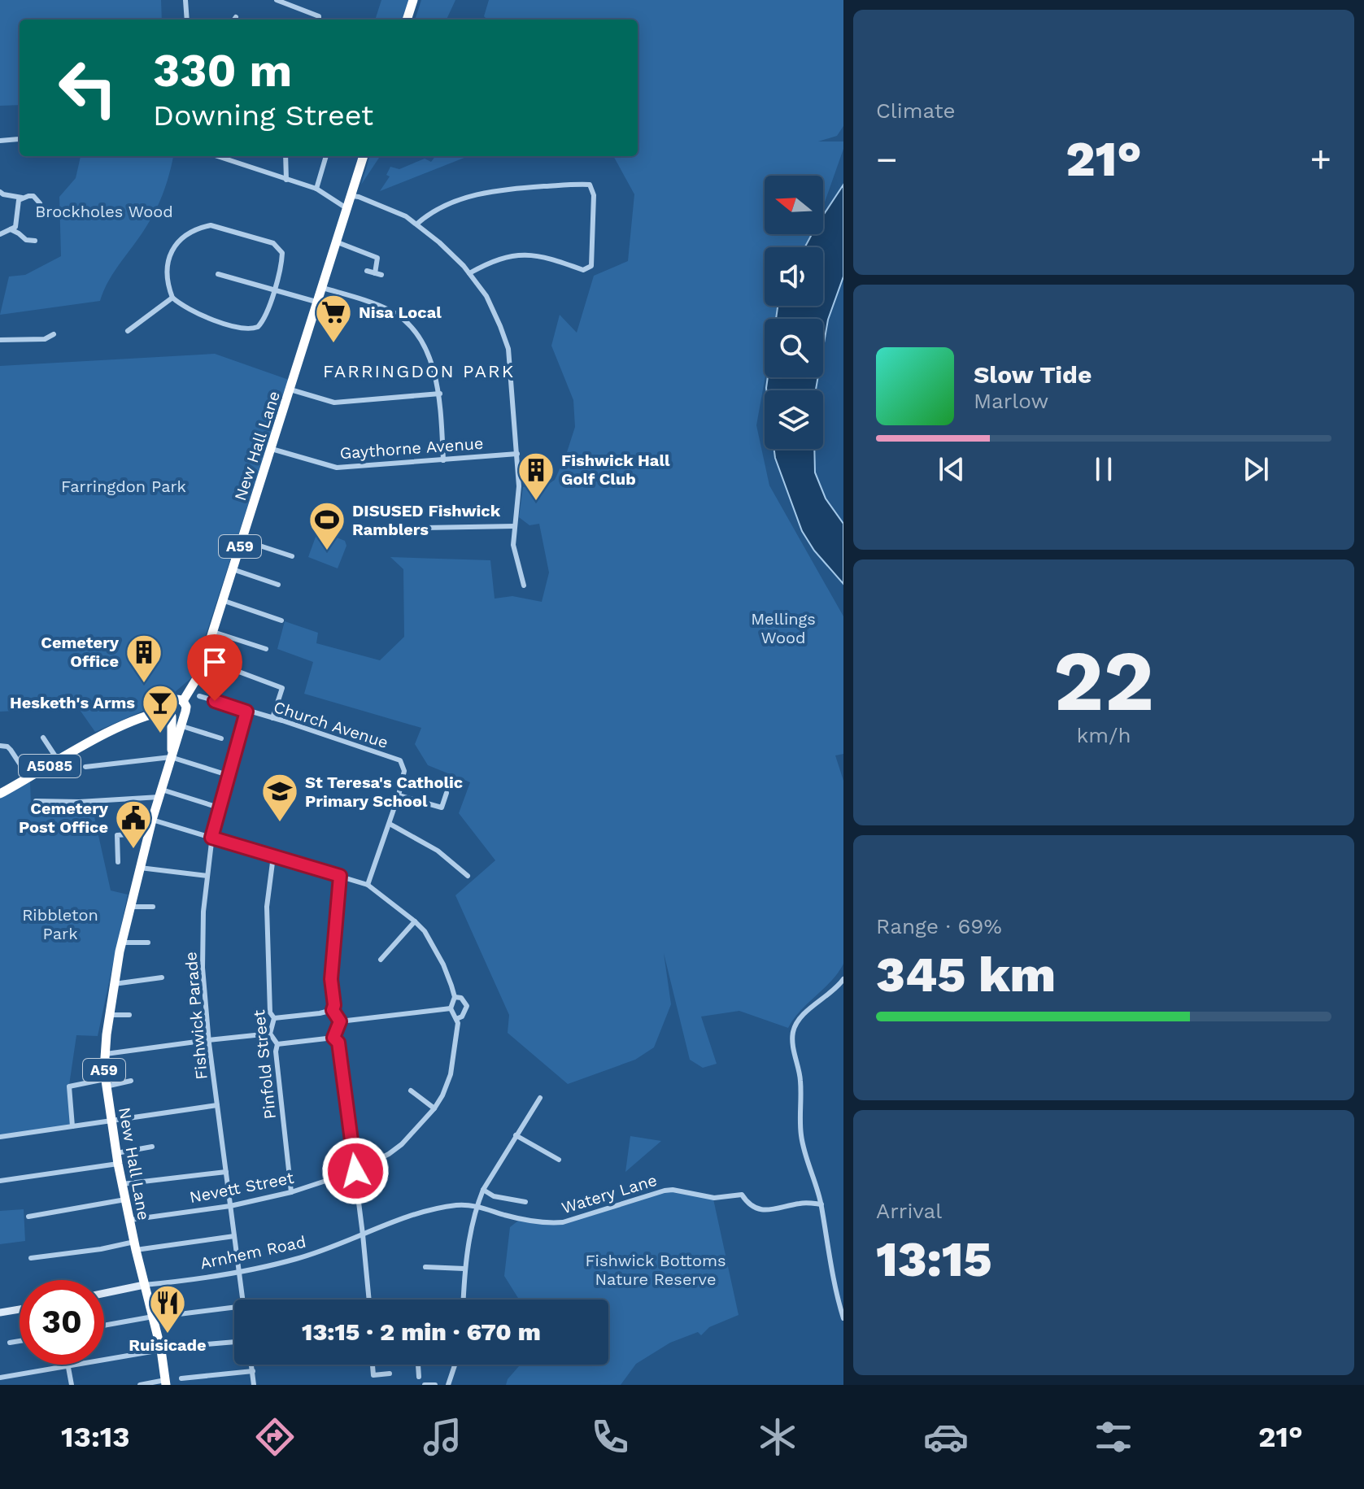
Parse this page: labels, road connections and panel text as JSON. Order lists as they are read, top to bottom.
{
  "streets": {
    "highway": ["New Hall Lane", "A59", "A5085"],
    "street": [
      "Gaythorne Avenue",
      "Church Avenue",
      "Fishwick Parade",
      "Pinfold Street",
      "Nevett Street",
      "Watery Lane",
      "Arnhem Road"
    ]
  },
  "crossings": [
    ["New Hall Lane", "Gaythorne Avenue"],
    ["New Hall Lane", "A59"],
    ["New Hall Lane", "A5085"],
    ["New Hall Lane", "Nevett Street"],
    ["New Hall Lane", "Arnhem Road"],
    ["A59", "A5085"],
    ["Church Avenue", "Fishwick Parade"],
    ["Fishwick Parade", "Nevett Street"],
    ["Fishwick Parade", "Arnhem Road"],
    ["Pinfold Street", "Nevett Street"],
    ["Watery Lane", "Arnhem Road"]
  ],
  "districts": ["FARRINGDON PARK"],
  "parks": [
    "Brockholes Wood",
    "Farringdon Park",
    "Mellings Wood",
    "Ribbleton Park",
    "Fishwick Bottoms Nature Reserve"
  ],
  "places": {
    "supermarket": ["Nisa Local"],
    "building": ["Fishwick Hall Golf Club", "Cemetery Office"],
    "sports": ["DISUSED Fishwick Ramblers"],
    "bar": ["Hesketh's Arms"],
    "school or university": ["St Teresa's Catholic Primary School"],
    "public building": ["Cemetery Post Office"],
    "restaurant": ["Ruisicade"]
  },
  "north": "left",
  "page": {
    "tile": [
      "Climate",
      ["22", "km/h"],
      ["Range · 69%", "345 km"],
      ["Arrival", "13:15"]
    ],
    "turn": ["330 m", "Downing Street"],
    "heat": ["−", "21°", "+"],
    "song": ["Slow Tide", "Marlow"],
    "limit": "30",
    "trip": "13:15 · 2 min · 670 m",
    "tabs": ["13:13", "21°"]
  }
}
